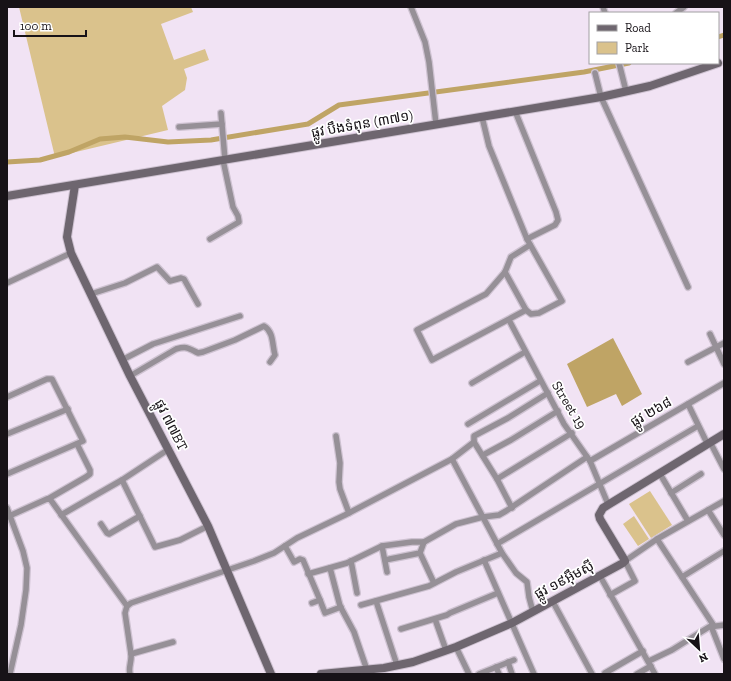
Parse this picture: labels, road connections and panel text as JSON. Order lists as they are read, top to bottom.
{
  "streets": {
    "street": [
      "ផ្លូវ បឹងទំពុន (៣៧១)",
      "Street 19",
      "ផ្លូវ ២៦៨",
      "ផ្លូវ ៧៧BT",
      "ផ្លូវ ១៩អ៊ឹមស៊ី"
    ]
  },
  "crossings": [
    ["ផ្លូវ បឹងទំពុន (៣៧១)", "ផ្លូវ ៧៧BT"],
    ["Street 19", "ផ្លូវ ២៦៨"]
  ],
  "legend": ["Road", "Park"],
  "scale_bar": "100 m",
  "north": "bottom right"
}
